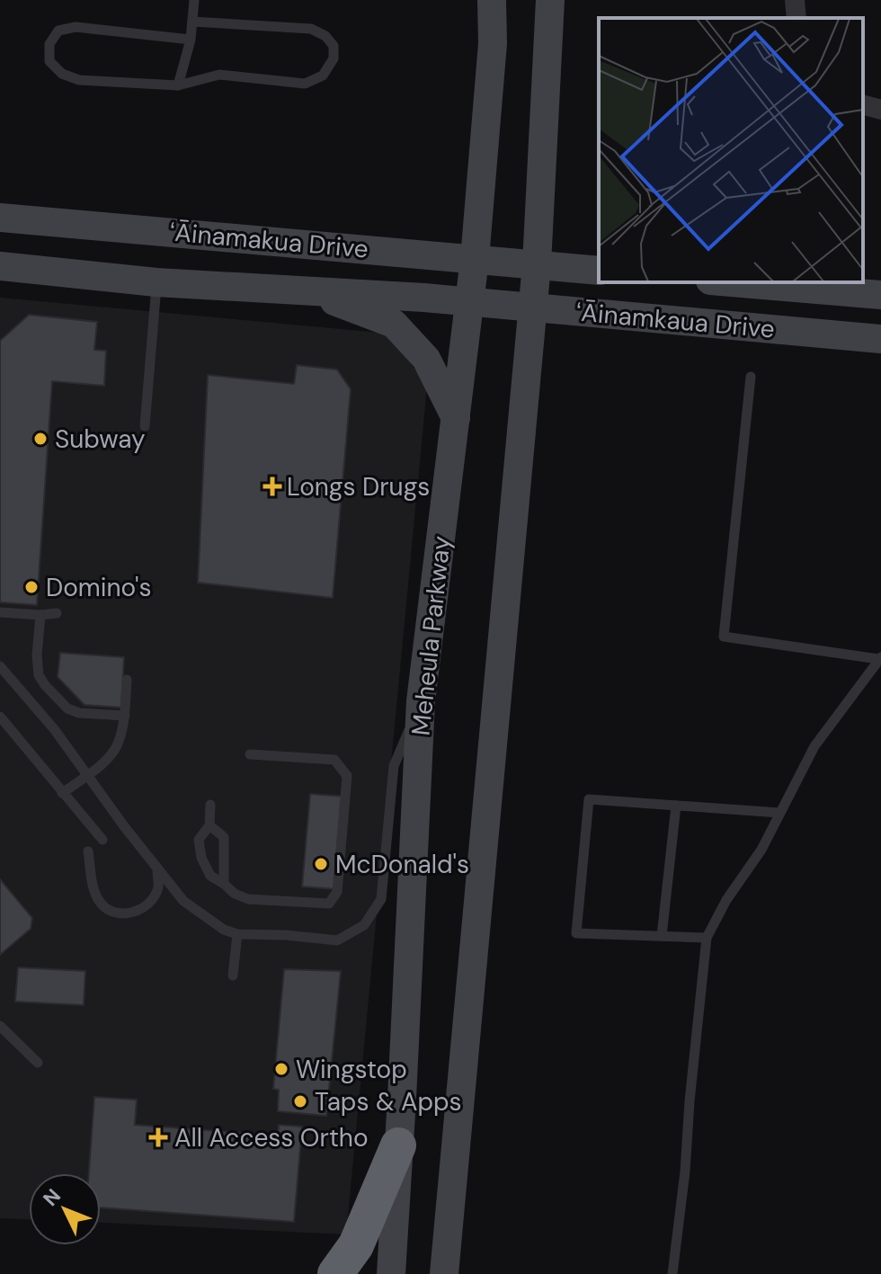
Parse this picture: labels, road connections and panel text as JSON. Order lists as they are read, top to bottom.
{
  "streets": {
    "main road": ["ʻĀinamakua Drive", "ʻĀinamkaua Drive", "Meheula Parkway"]
  },
  "crossings": [
    ["ʻĀinamakua Drive", "ʻĀinamkaua Drive"],
    ["ʻĀinamakua Drive", "Meheula Parkway"],
    ["ʻĀinamkaua Drive", "Meheula Parkway"]
  ],
  "places": {
    "other": [
      "Subway",
      "Domino's",
      "McDonald's",
      "Wingstop",
      "Taps & Apps"
    ],
    "health": ["Longs Drugs", "All Access Ortho"]
  },
  "north": "top left"
}
